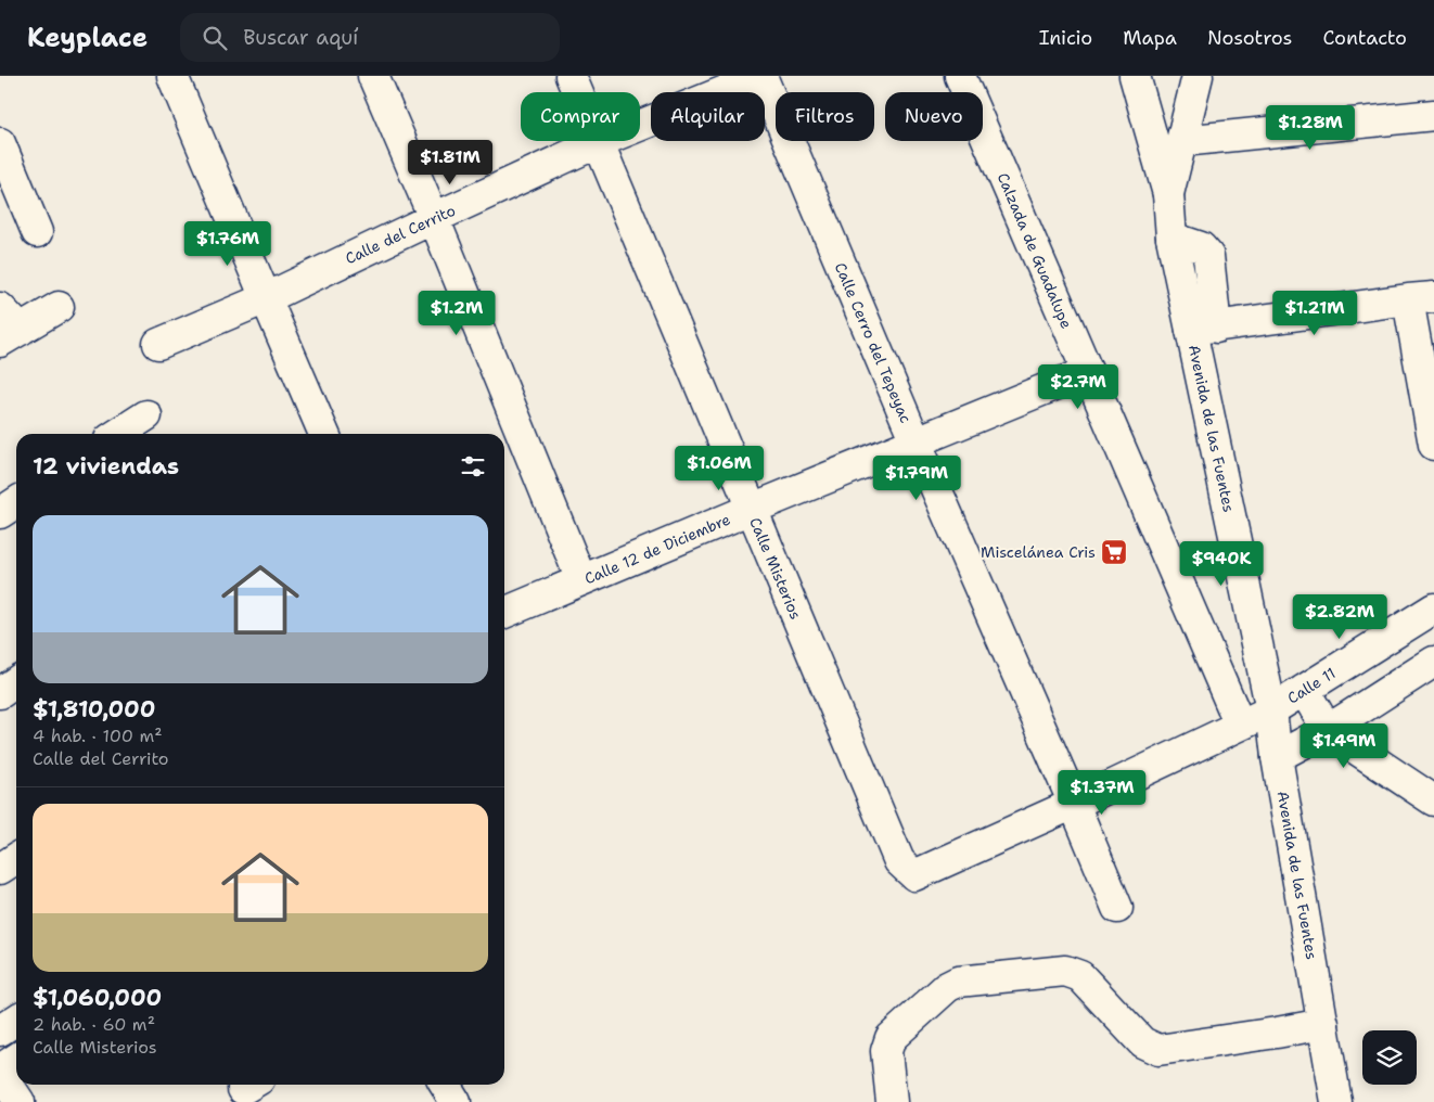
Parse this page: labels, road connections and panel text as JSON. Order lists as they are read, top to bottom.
{
  "streets": {
    "street": [
      "Calle del Cerrito",
      "Calzada de Guadalupe",
      "Calle Cerro del Tepeyac",
      "Avenida de las Fuentes",
      "Calle 12 de Diciembre",
      "Calle Misterios",
      "Calle 11"
    ]
  },
  "crossings": [
    ["Calle del Cerrito", "Calle Cerro del Tepeyac"],
    ["Calle del Cerrito", "Calle Misterios"],
    ["Calzada de Guadalupe", "Calle 12 de Diciembre"],
    ["Calzada de Guadalupe", "Calle 11"],
    ["Calle Cerro del Tepeyac", "Calle 12 de Diciembre"],
    ["Calle Cerro del Tepeyac", "Calle 11"],
    ["Avenida de las Fuentes", "Calle 11"],
    ["Calle 12 de Diciembre", "Calle Misterios"],
    ["Calle Misterios", "Calle 11"]
  ],
  "places": {
    "supermarket": ["Miscelánea Cris"]
  },
  "page": {
    "header": "Keyplace",
    "search": "Buscar aquí",
    "nav": [
      "Inicio",
      "Mapa",
      "Nosotros",
      "Contacto"
    ],
    "chip": [
      "Comprar",
      "Alquilar",
      "Filtros",
      "Nuevo"
    ],
    "price": [
      "$1.28M",
      "$1.81M",
      "$1.76M",
      "$1.2M",
      "$1.21M",
      "$2.7M",
      "$1.06M",
      "$1.79M",
      "$940K",
      "$2.82M",
      "$1.49M",
      "$1.37M"
    ],
    "heading": "12 viviendas",
    "list": [
      {
        "name": "$1,810,000",
        "note": "4 hab. · 100 m² · Calle del Cerrito"
      },
      {
        "name": "$1,060,000",
        "note": "2 hab. · 60 m² · Calle Misterios"
      }
    ]
  }
}
